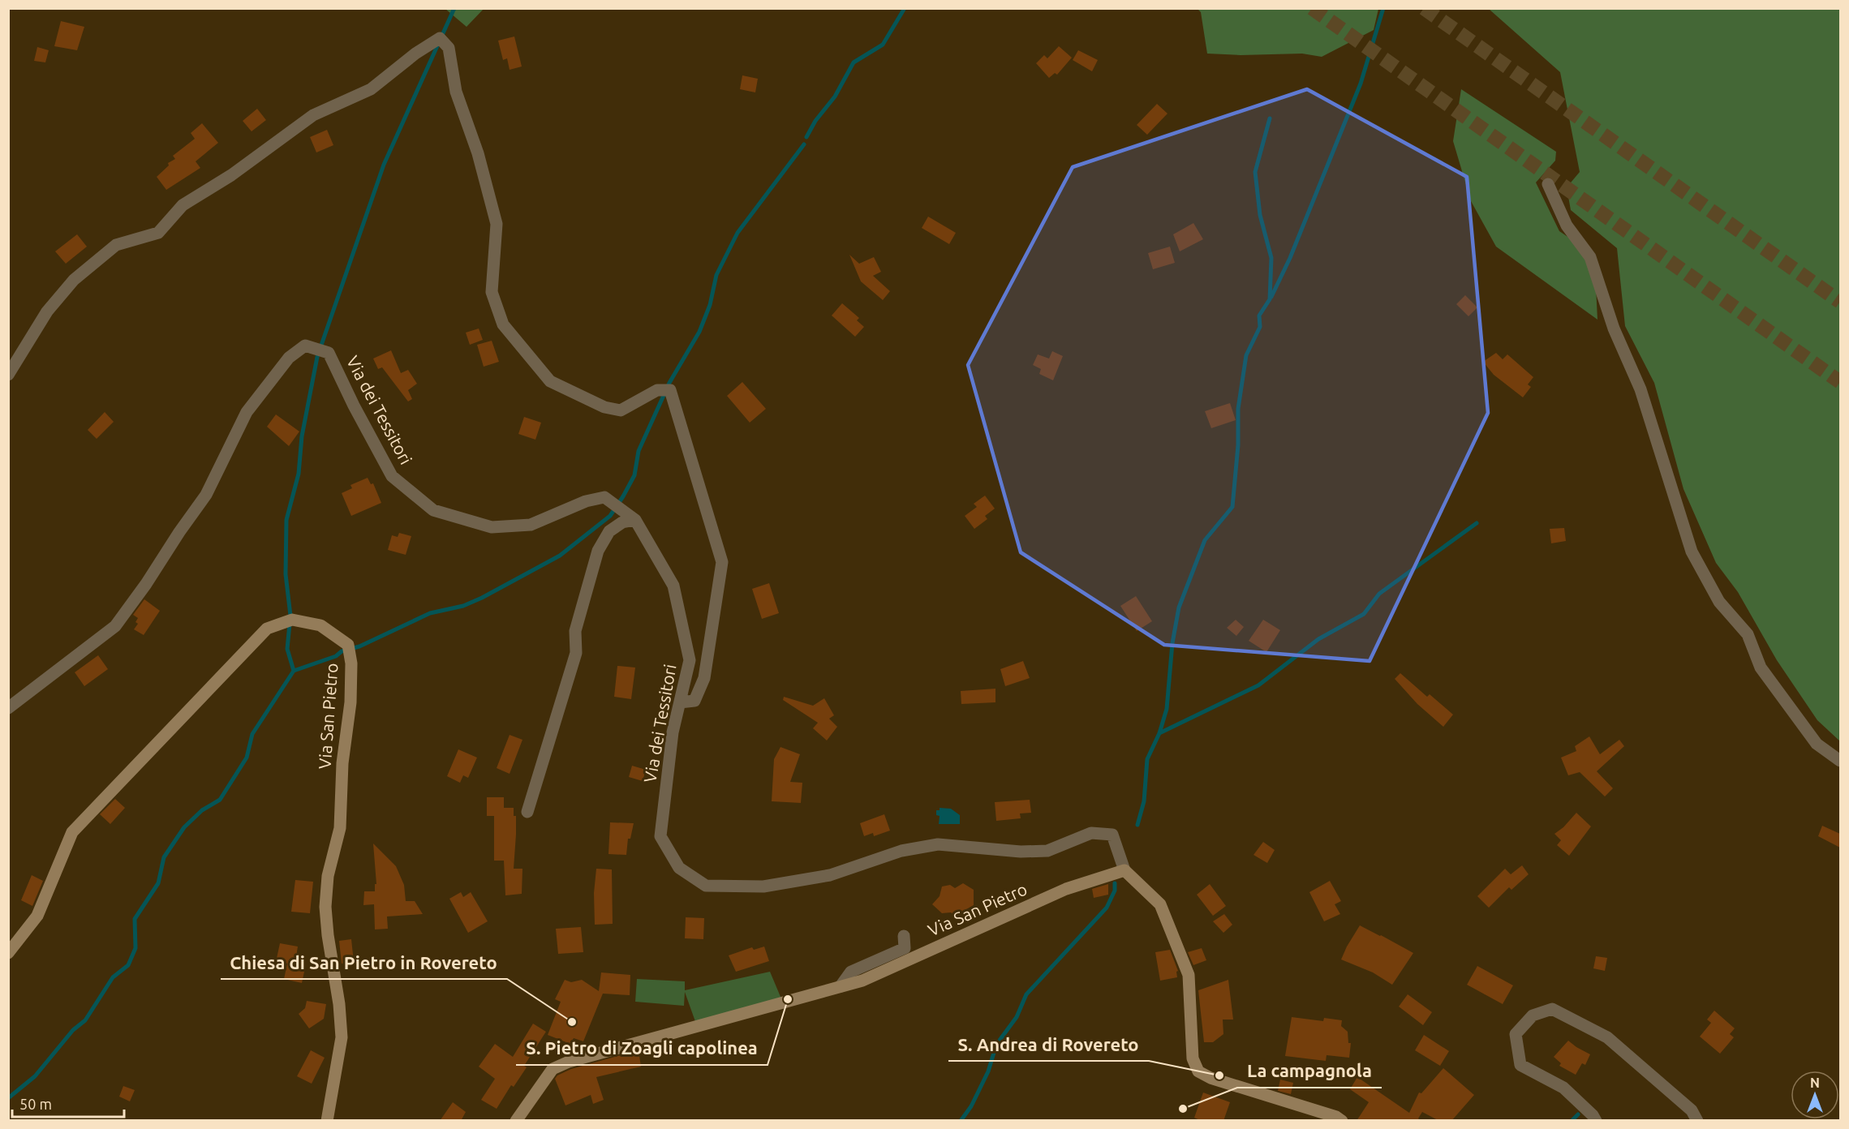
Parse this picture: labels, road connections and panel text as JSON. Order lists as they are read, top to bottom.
{
  "streets": {
    "street": ["Via dei Tessitori", "Via San Pietro"]
  },
  "crossings": [
    ["Via dei Tessitori", "Via San Pietro"]
  ],
  "places": [
    "S. Pietro di Zoagli capolinea",
    "Chiesa di San Pietro in Rovereto",
    "S. Andrea di Rovereto",
    "La campagnola"
  ],
  "scale_bar": "50 m",
  "north": "top"
}
